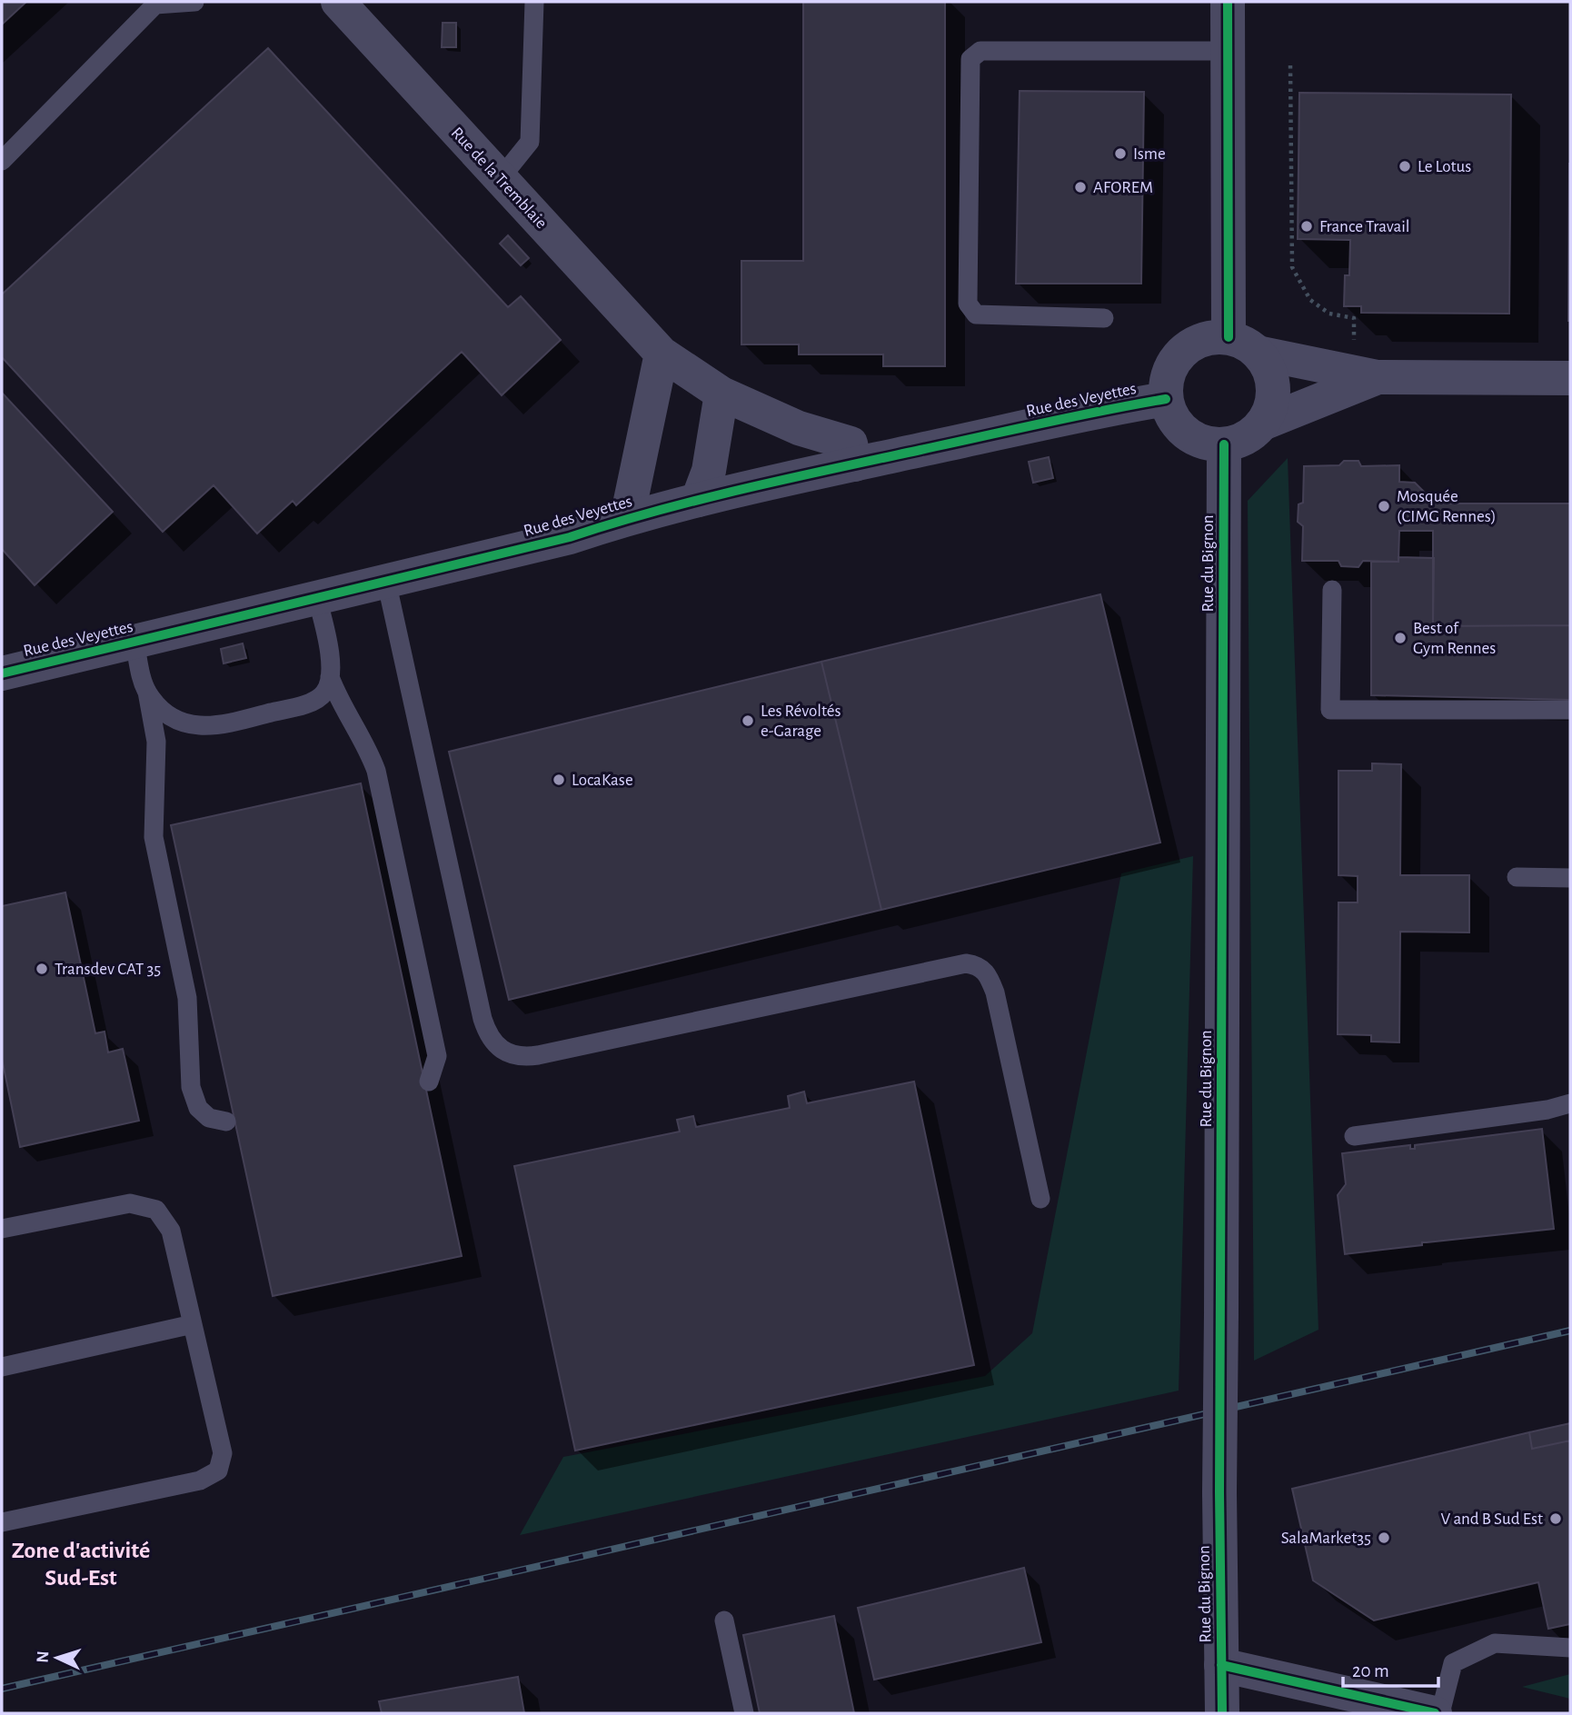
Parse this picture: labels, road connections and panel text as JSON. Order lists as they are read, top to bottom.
{
  "streets": {
    "street": ["Rue de la Tremblaie", "Rue des Veyettes", "Rue du Bignon"]
  },
  "crossings": [
    ["Rue de la Tremblaie", "Rue des Veyettes"],
    ["Rue des Veyettes", "Rue du Bignon"]
  ],
  "districts": ["Zone d'activité Sud-Est"],
  "places": [
    "Isme",
    "Le Lotus",
    "AFOREM",
    "France Travail",
    "Mosquée (CIMG Rennes)",
    "Best of Gym Rennes",
    "Les Révoltés e-Garage",
    "LocaKase",
    "Transdev CAT 35",
    "V and B Sud Est",
    "SalaMarket35"
  ],
  "scale_bar": "20 m",
  "north": "left"
}
